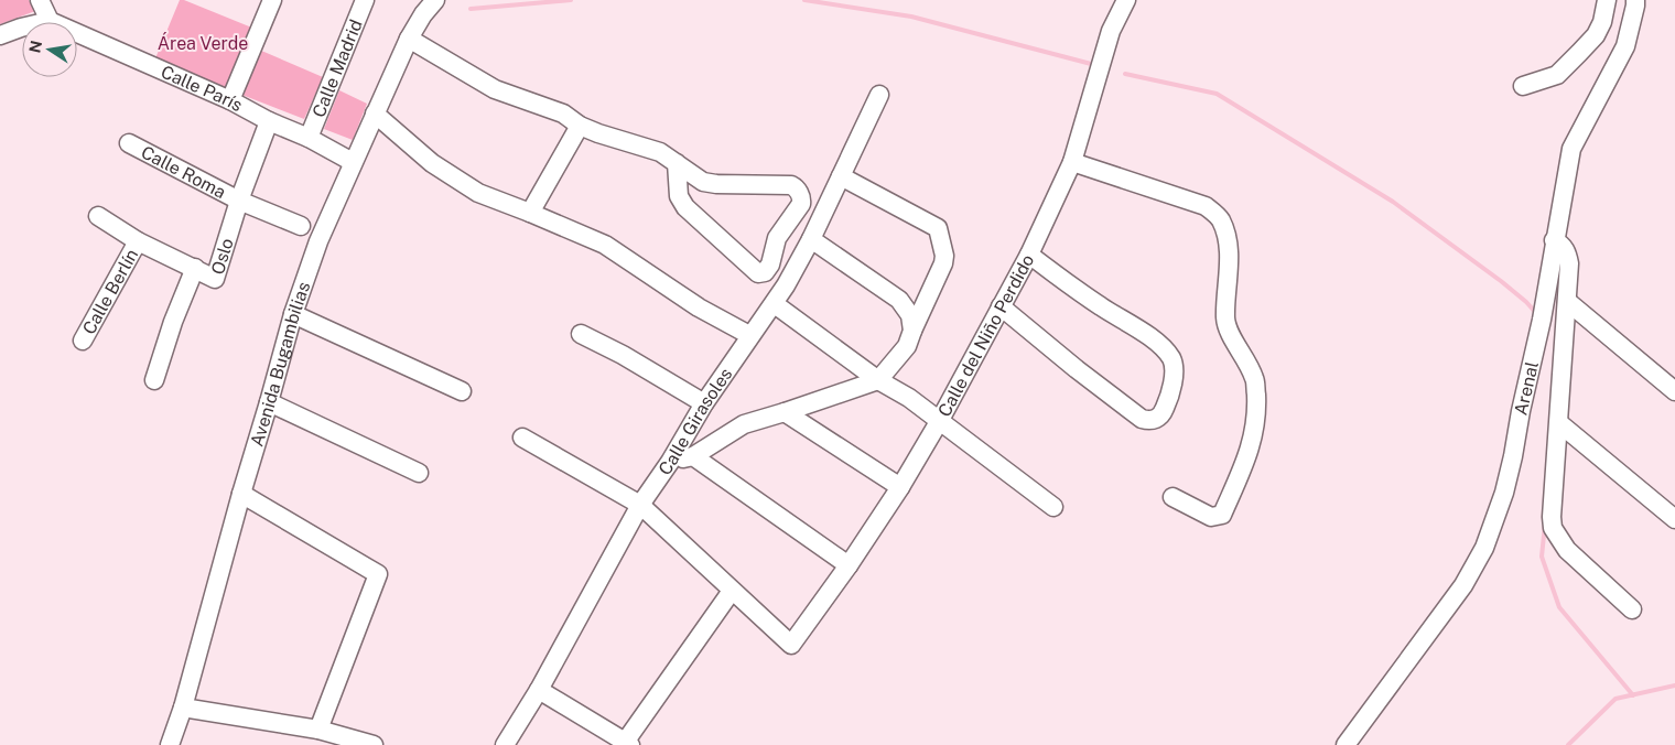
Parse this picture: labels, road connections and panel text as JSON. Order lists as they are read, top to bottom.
{
  "streets": {
    "street": [
      "Calle Madrid",
      "Calle París",
      "Calle Roma",
      "Oslo",
      "Calle Berlín",
      "Calle del Niño Perdido",
      "Avenida Bugambilias",
      "Arenal",
      "Calle Girasoles"
    ]
  },
  "crossings": [
    ["Calle Madrid", "Calle París"],
    ["Calle París", "Avenida Bugambilias"],
    ["Calle Roma", "Oslo"],
    ["Oslo", "Calle Berlín"]
  ],
  "parks": ["Área Verde"],
  "north": "left"
}
